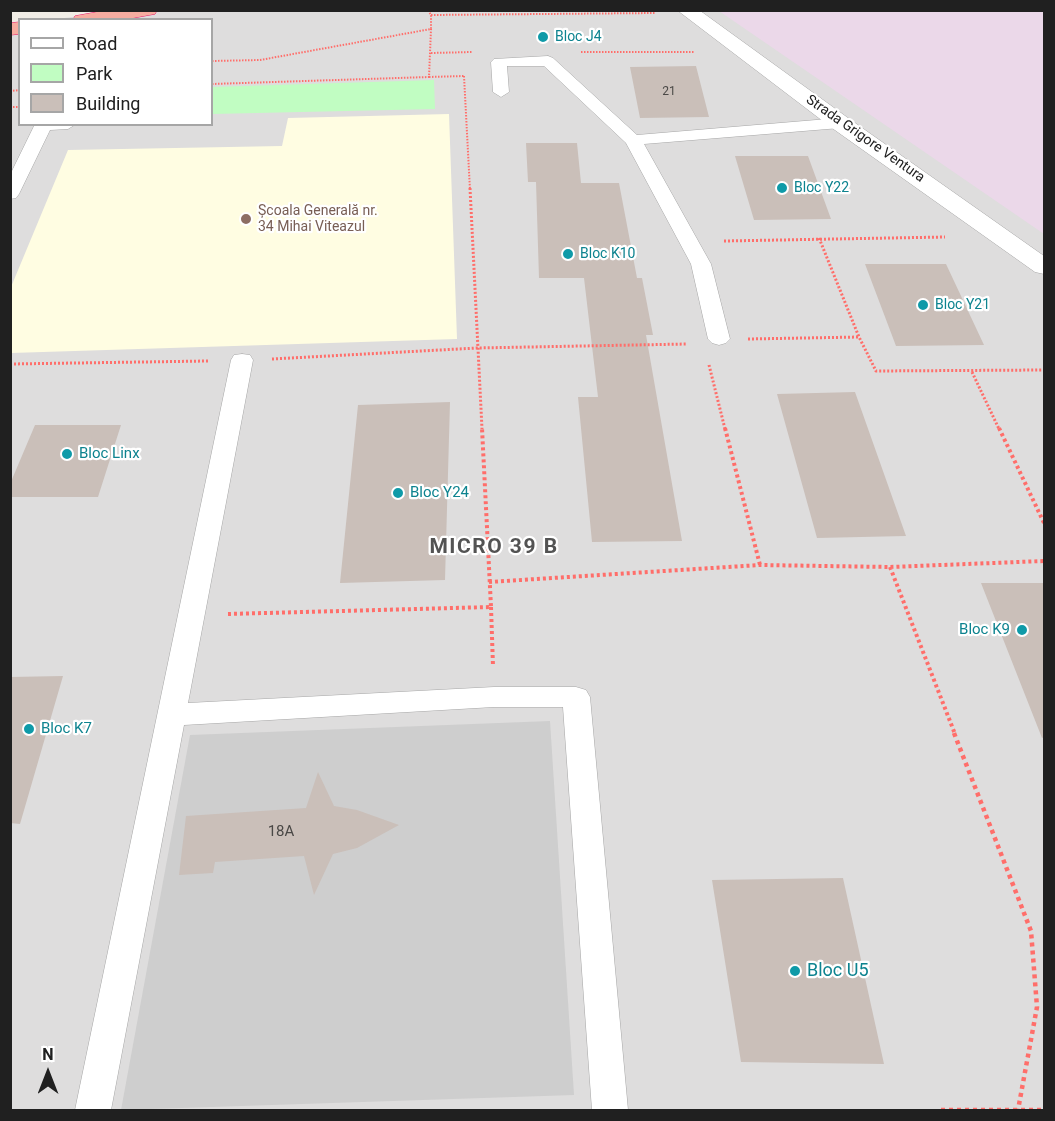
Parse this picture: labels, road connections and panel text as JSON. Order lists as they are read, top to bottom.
{
  "streets": {
    "street": ["Strada Grigore Ventura"]
  },
  "districts": ["MICRO 39 B"],
  "places": [
    "Bloc J4",
    "Bloc Y22",
    "Școala Generală nr. 34 Mihai Viteazul",
    "Bloc K10",
    "Bloc Y21",
    "Bloc Linx",
    "Bloc Y24",
    "Bloc K9",
    "Bloc K7",
    "Bloc U5"
  ],
  "house_numbers": ["21", "18A"],
  "legend": ["Road", "Park", "Building"],
  "north": "top"
}
